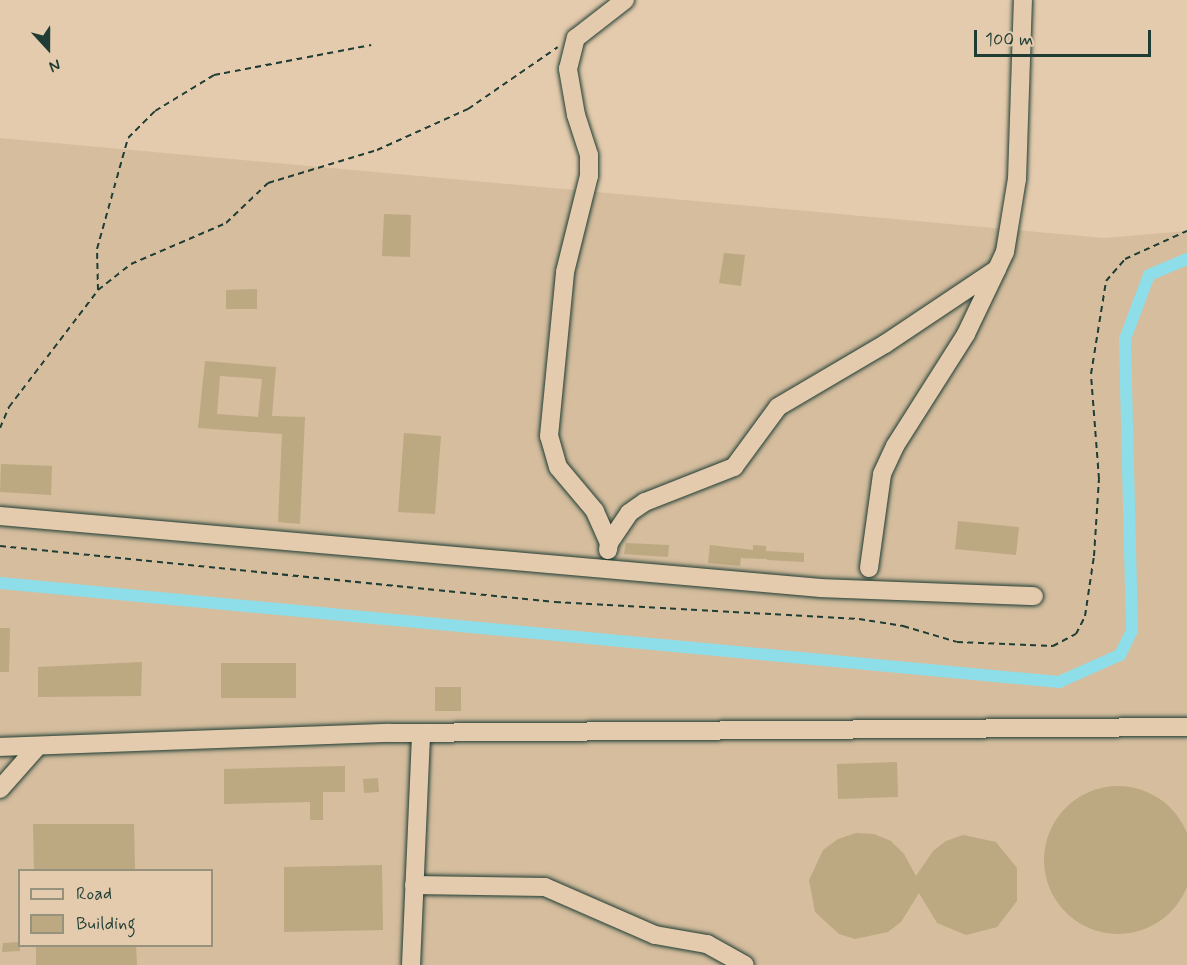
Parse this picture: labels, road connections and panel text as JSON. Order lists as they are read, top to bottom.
{
  "legend": ["Road", "Building"],
  "scale_bar": "100 m",
  "north": "bottom"
}
